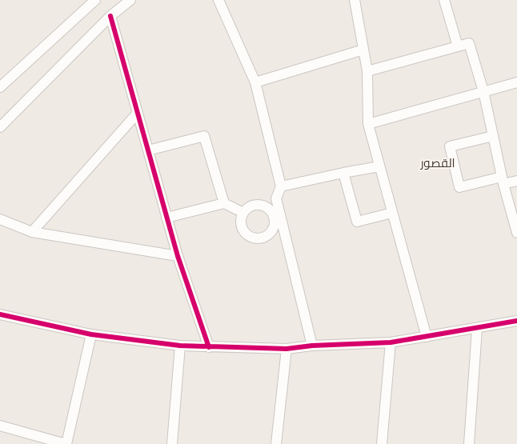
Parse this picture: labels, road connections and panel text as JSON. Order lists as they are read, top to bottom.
{
  "districts": ["القصور"]
}
